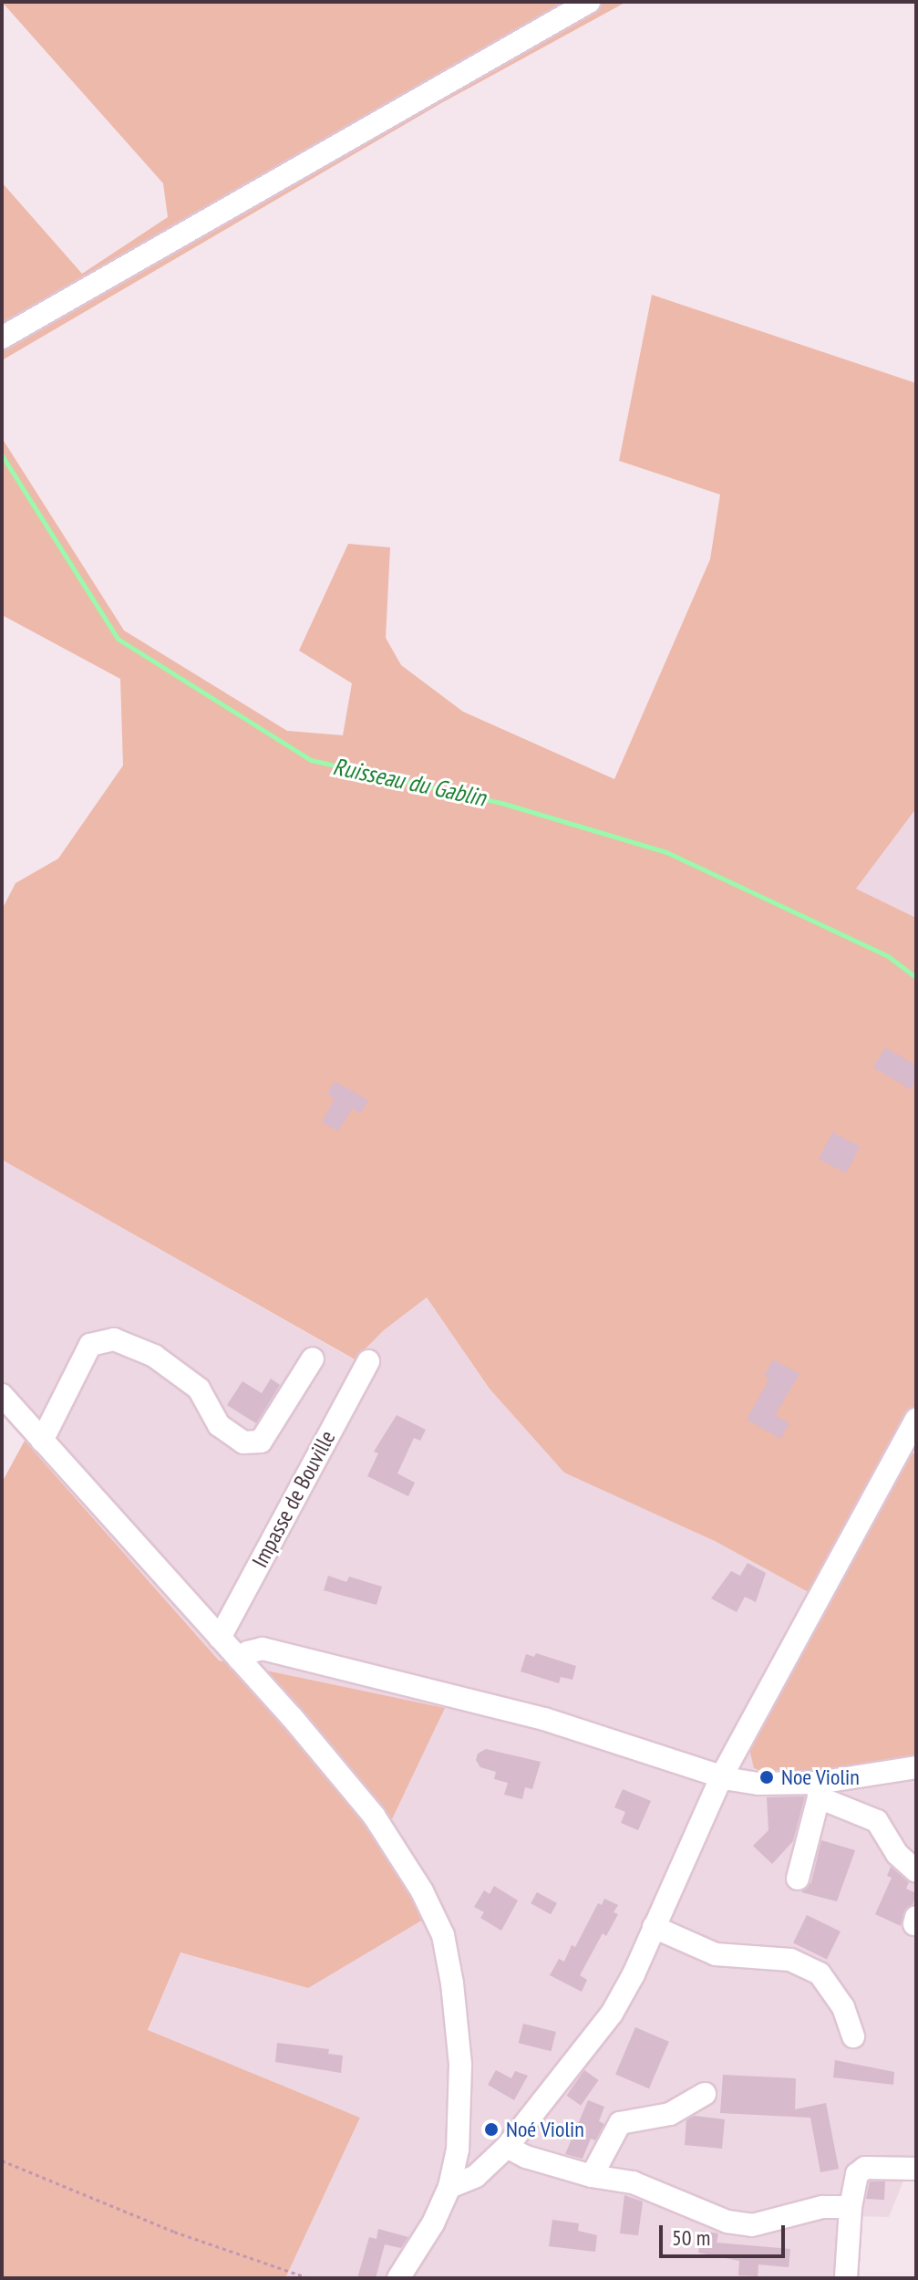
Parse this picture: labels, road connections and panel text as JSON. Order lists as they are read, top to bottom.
{
  "streets": {
    "street": ["Impasse de Bouville"]
  },
  "water": ["Ruisseau du Gablin"],
  "places": ["Noe Violin", "Noé Violin"],
  "scale_bar": "50 m"
}
